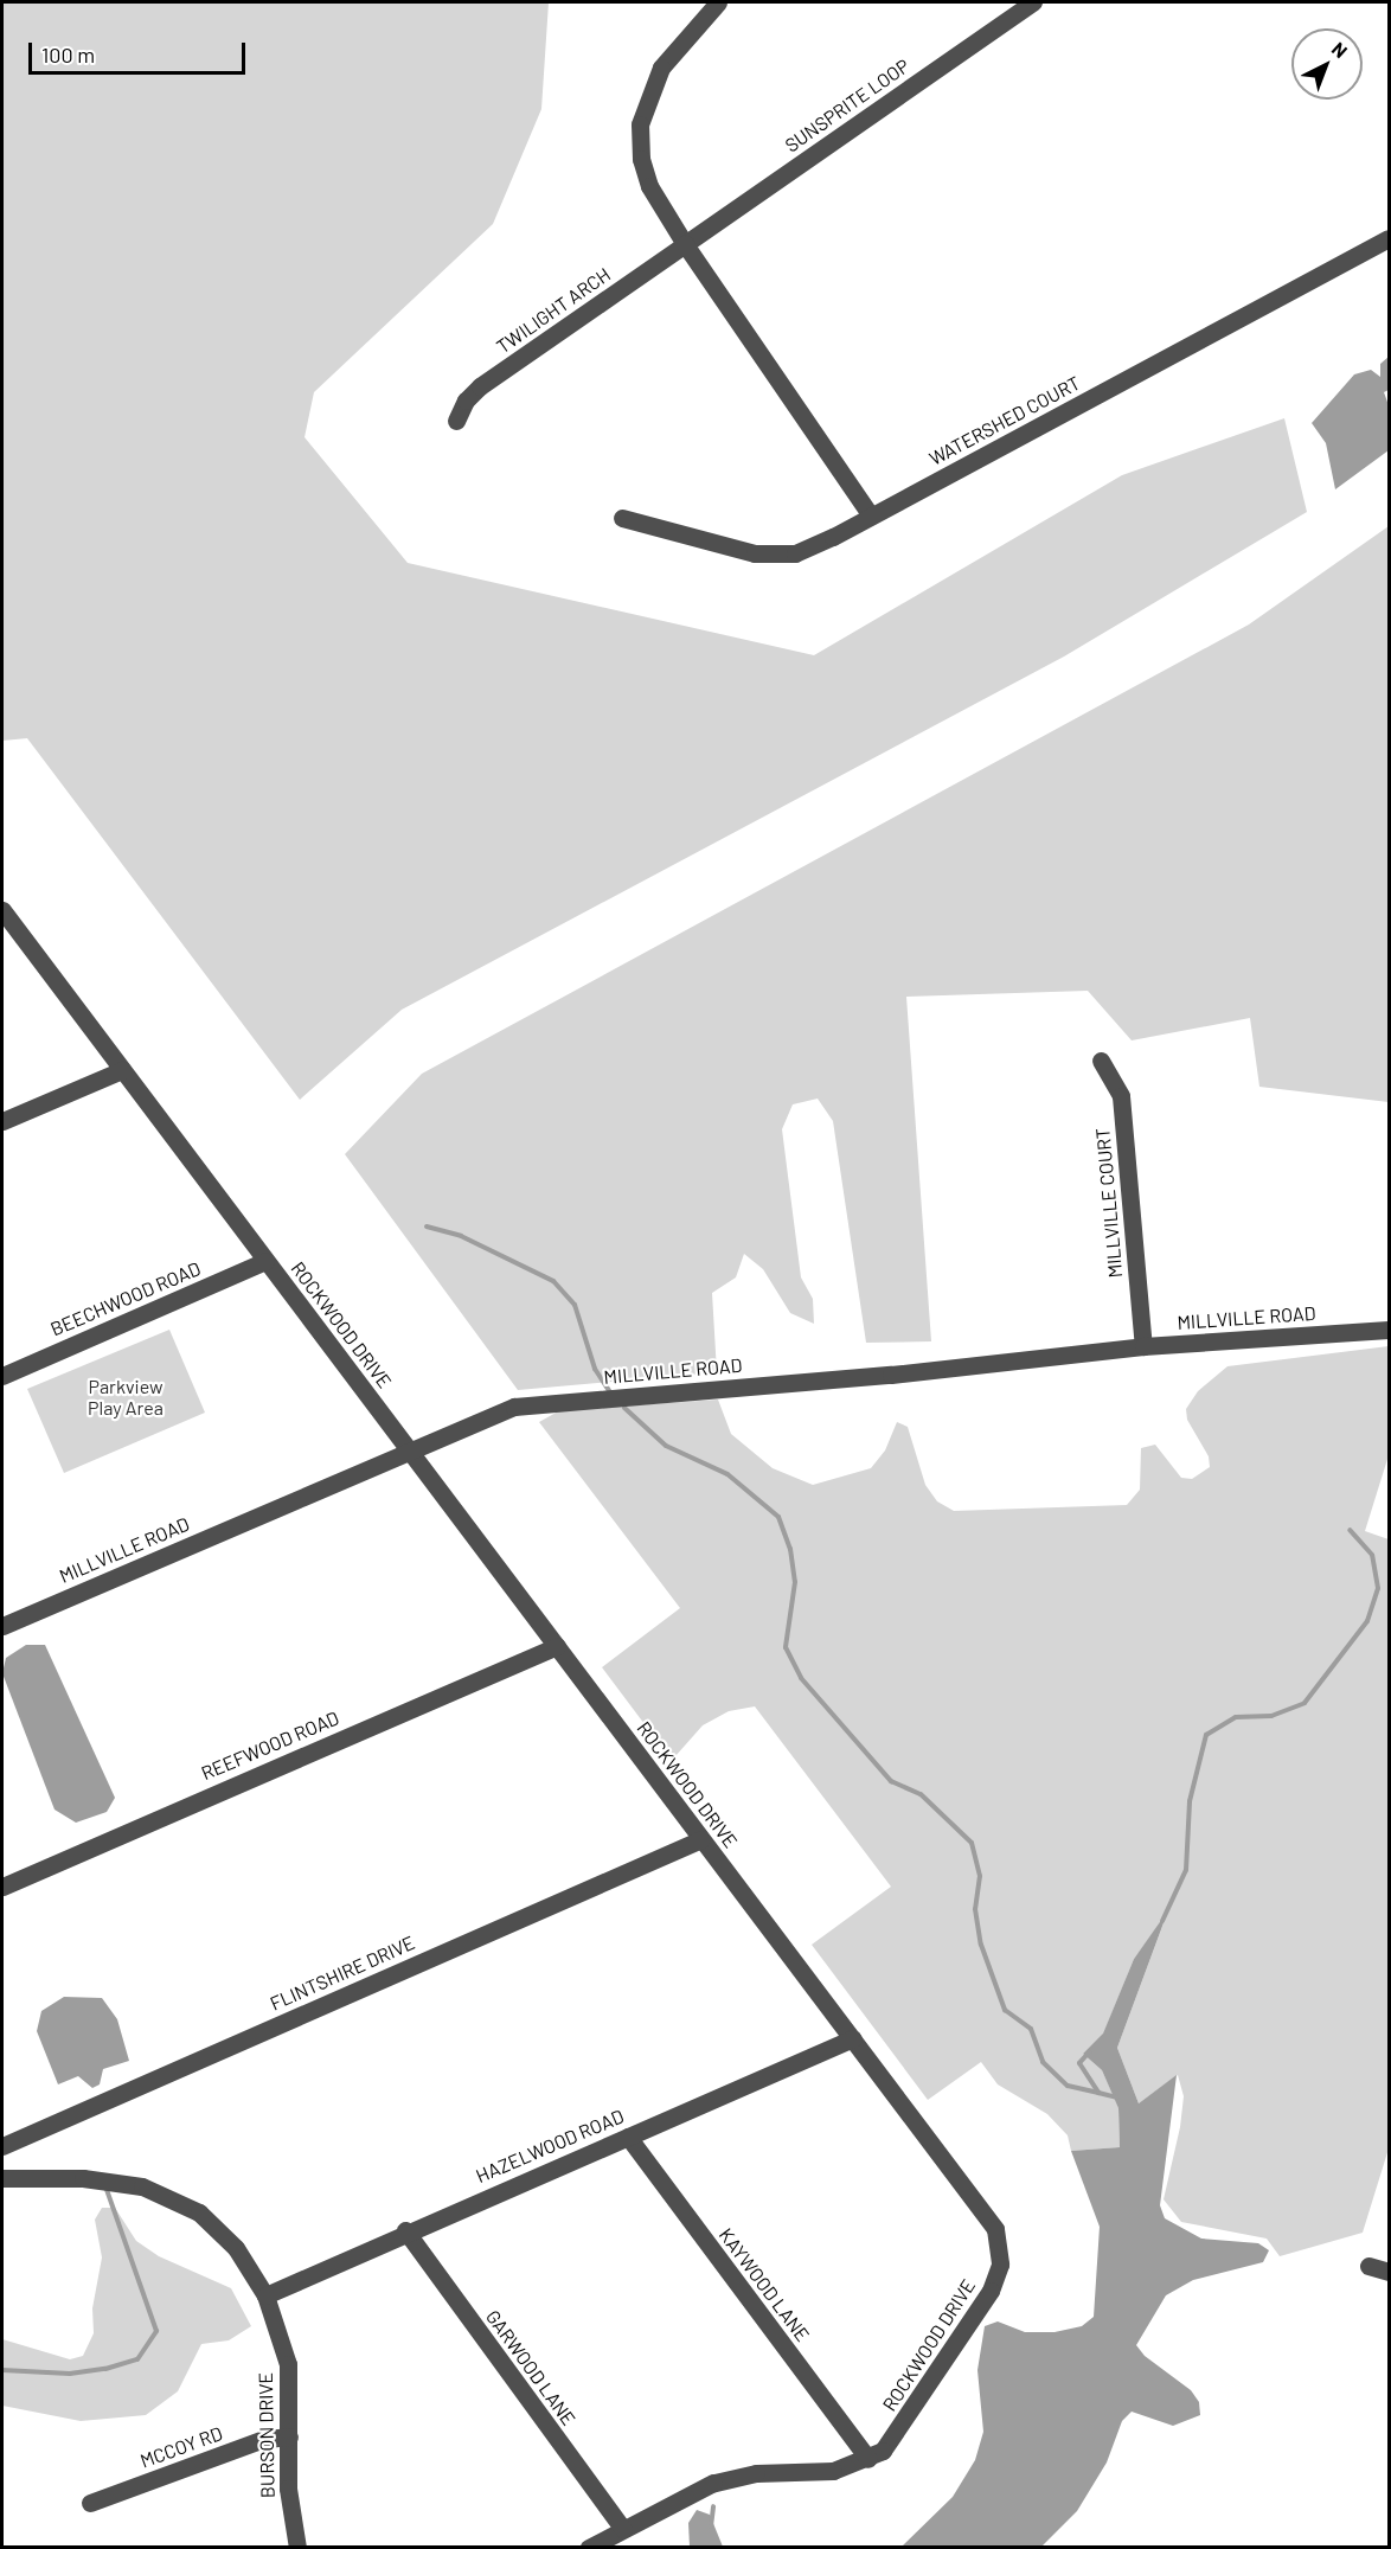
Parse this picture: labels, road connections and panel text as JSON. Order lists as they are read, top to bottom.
{
  "streets": {
    "street": [
      "SUNSPRITE LOOP",
      "TWILIGHT ARCH",
      "WATERSHED COURT",
      "MILLVILLE COURT",
      "BEECHWOOD ROAD",
      "MILLVILLE ROAD",
      "ROCKWOOD DRIVE",
      "REEFWOOD ROAD",
      "FLINTSHIRE DRIVE",
      "HAZELWOOD ROAD",
      "KAYWOOD LANE",
      "GARWOOD LANE",
      "BURSON DRIVE",
      "MCCOY RD"
    ]
  },
  "crossings": [
    ["SUNSPRITE LOOP", "TWILIGHT ARCH"],
    ["MILLVILLE COURT", "MILLVILLE ROAD"],
    ["BEECHWOOD ROAD", "ROCKWOOD DRIVE"],
    ["MILLVILLE ROAD", "ROCKWOOD DRIVE"],
    ["ROCKWOOD DRIVE", "REEFWOOD ROAD"],
    ["ROCKWOOD DRIVE", "FLINTSHIRE DRIVE"],
    ["ROCKWOOD DRIVE", "HAZELWOOD ROAD"],
    ["ROCKWOOD DRIVE", "KAYWOOD LANE"],
    ["ROCKWOOD DRIVE", "GARWOOD LANE"],
    ["HAZELWOOD ROAD", "KAYWOOD LANE"],
    ["HAZELWOOD ROAD", "GARWOOD LANE"],
    ["HAZELWOOD ROAD", "BURSON DRIVE"],
    ["BURSON DRIVE", "MCCOY RD"]
  ],
  "parks": ["Parkview Play Area"],
  "scale_bar": "100 m",
  "north": "top right"
}
